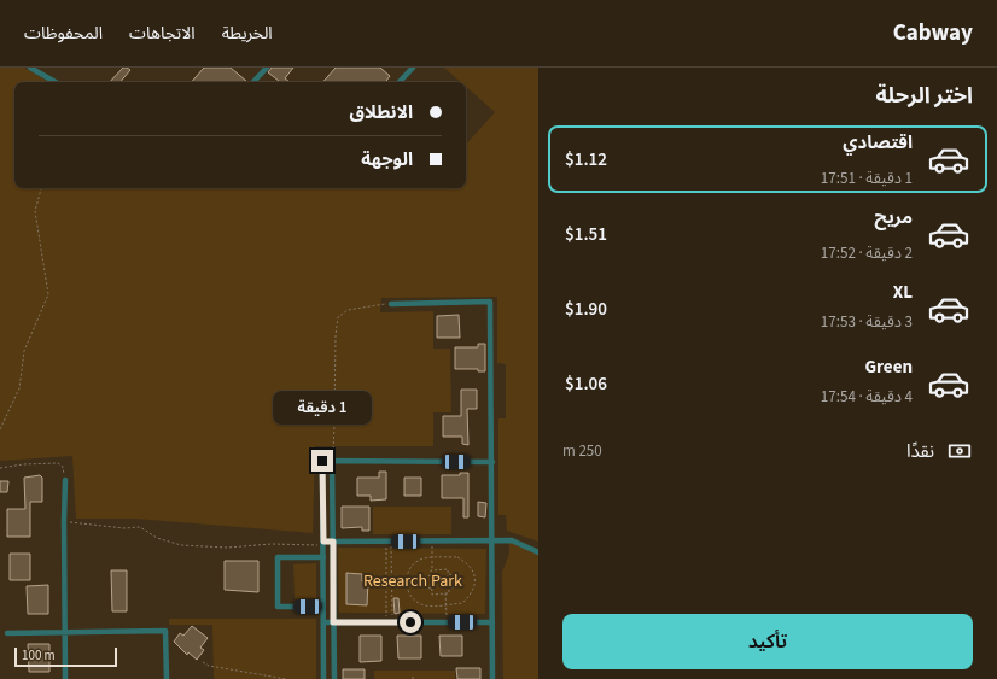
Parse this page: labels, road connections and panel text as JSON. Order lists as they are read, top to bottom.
{
  "parks": ["Research Park"],
  "scale_bar": "100 m",
  "page": {
    "header": "Cabway",
    "nav": ["الخريطة", "الاتجاهات", "المحفوظات"],
    "heading": "اختر الرحلة",
    "banner": ["الانطلاق", "الوجهة"],
    "list": [
      {
        "name": "اقتصادي",
        "note": "1 دقيقة · 17:51",
        "value": "$1.12"
      },
      {
        "name": "مريح",
        "note": "2 دقيقة · 17:52",
        "value": "$1.51"
      },
      {
        "name": "XL",
        "note": "3 دقيقة · 17:53",
        "value": "$1.90"
      },
      {
        "name": "Green",
        "note": "4 دقيقة · 17:54",
        "value": "$1.06"
      }
    ],
    "bubble": "1 دقيقة",
    "pay": ["نقدًا", "250 m"],
    "buttons": "تأكيد",
    "scale": "100 m"
  }
}
